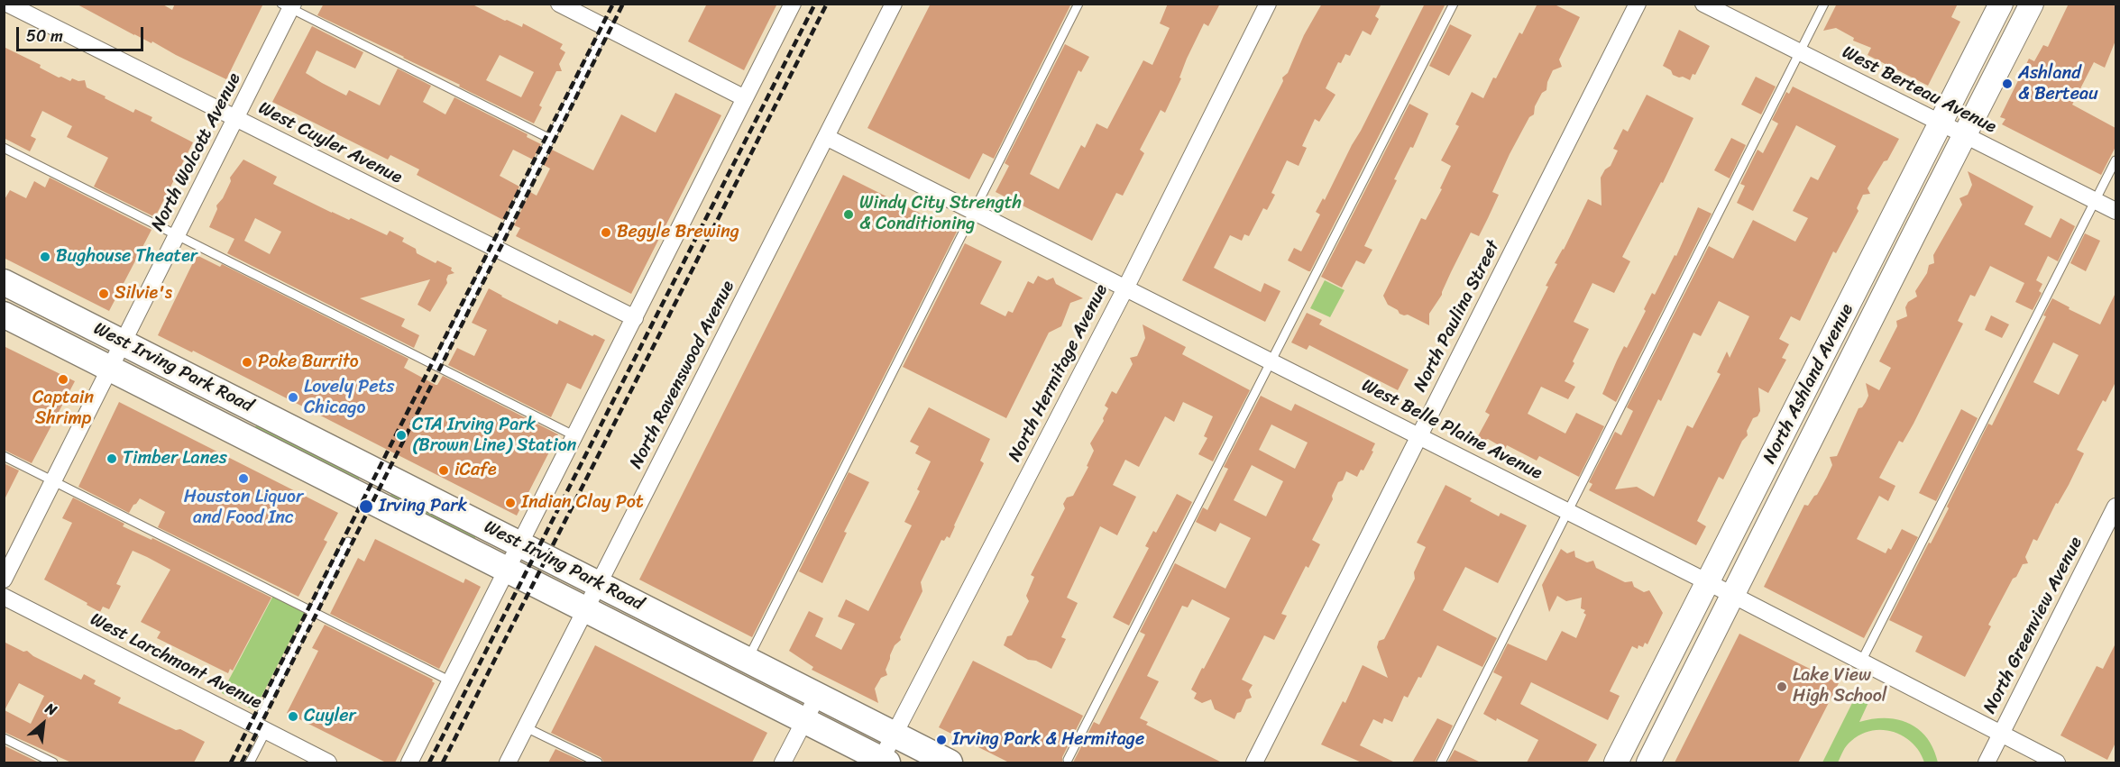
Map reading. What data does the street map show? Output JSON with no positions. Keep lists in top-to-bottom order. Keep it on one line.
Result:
{"streets":{"main road":["West Irving Park Road","North Ashland Avenue"],"street":["West Berteau Avenue","West Cuyler Avenue","North Wolcott Avenue","North Paulina Street","North Hermitage Avenue","North Ravenswood Avenue","West Belle Plaine Avenue","North Greenview Avenue","West Larchmont Avenue"]},"crossings":[["West Berteau Avenue","North Ashland Avenue"],["West Cuyler Avenue","North Wolcott Avenue"],["North Wolcott Avenue","West Irving Park Road"],["North Paulina Street","West Belle Plaine Avenue"],["West Irving Park Road","North Hermitage Avenue"],["West Irving Park Road","North Ravenswood Avenue"],["North Hermitage Avenue","West Belle Plaine Avenue"],["North Ravenswood Avenue","West Belle Plaine Avenue"],["North Ashland Avenue","West Belle Plaine Avenue"],["West Belle Plaine Avenue","North Greenview Avenue"]],"places":["Ashland & Berteau","Windy City Strength & Conditioning","Begyle Brewing","Bughouse Theater","Silvie's","Poke Burrito","Captain Shrimp","Lovely Pets Chicago","CTA Irving Park (Brown Line) Station","Timber Lanes","iCafe","Houston Liquor and Food Inc","Indian Clay Pot","Irving Park","Lake View High School","Cuyler","Irving Park & Hermitage"],"scale_bar":"50 m","north":"top right"}
